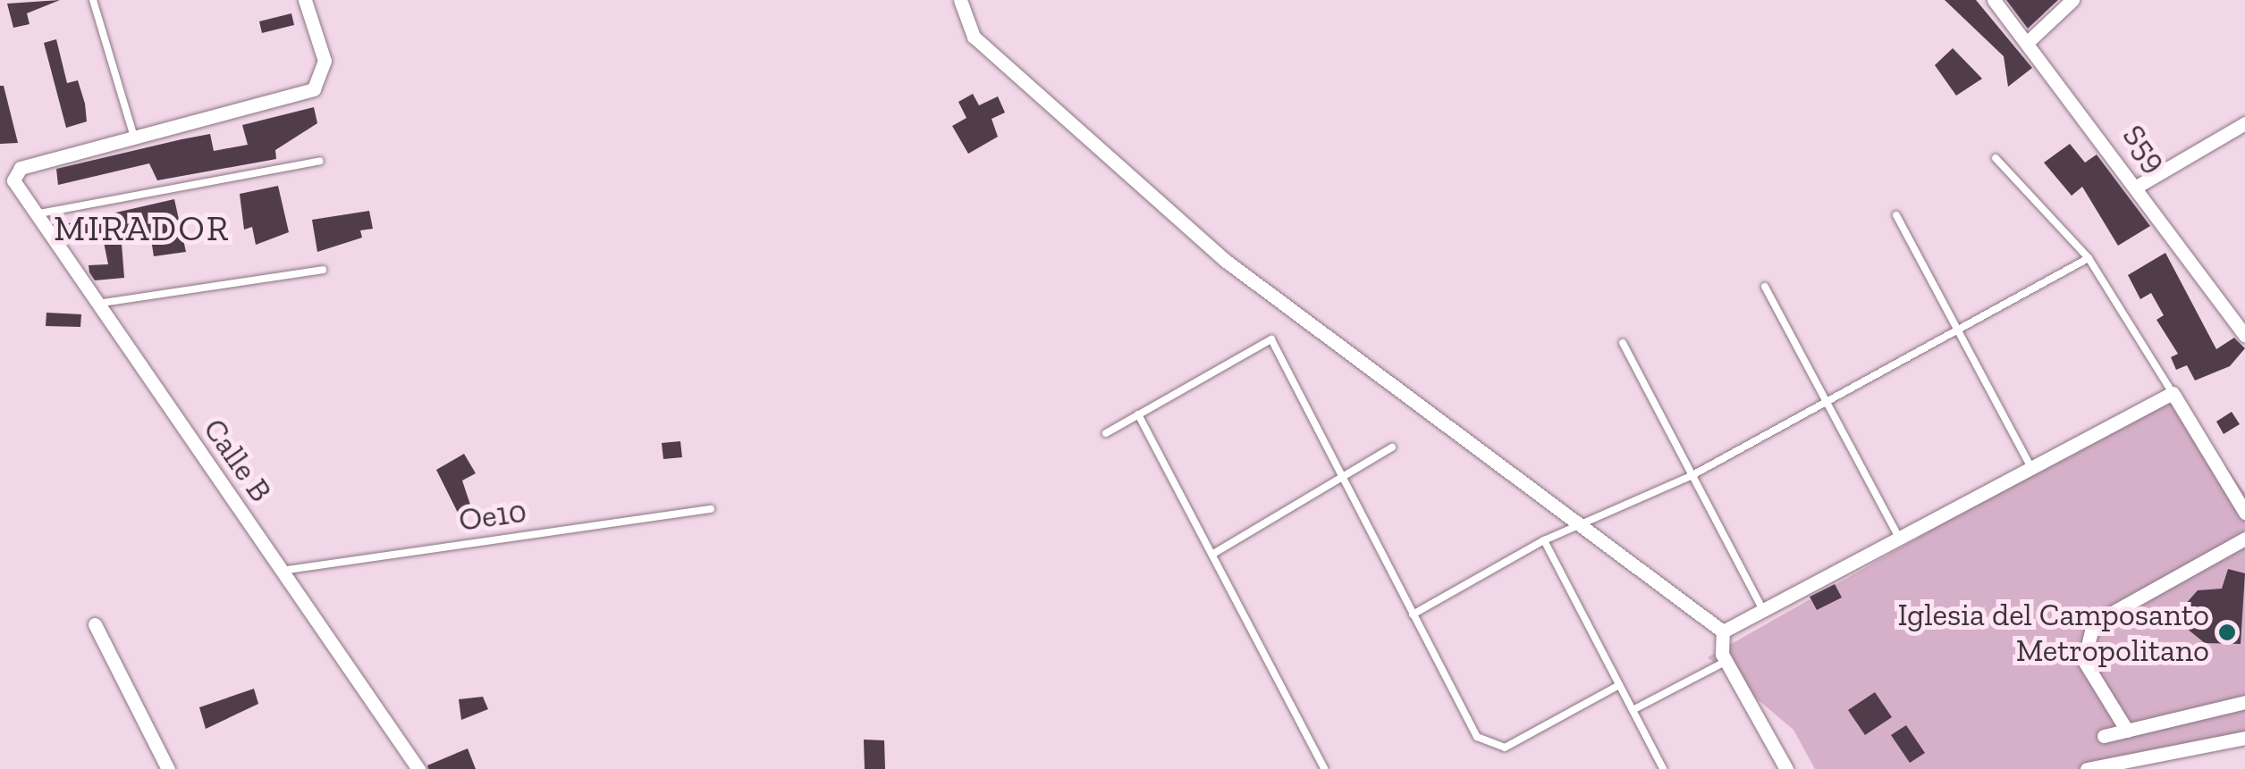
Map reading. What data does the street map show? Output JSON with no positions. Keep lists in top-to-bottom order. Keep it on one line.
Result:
{"streets":{"street":["S59","Calle B"],"lane":["Oe10"]},"crossings":[["Calle B","Oe10"]],"districts":["MIRADOR"],"places":["Iglesia del Camposanto Metropolitano"]}
